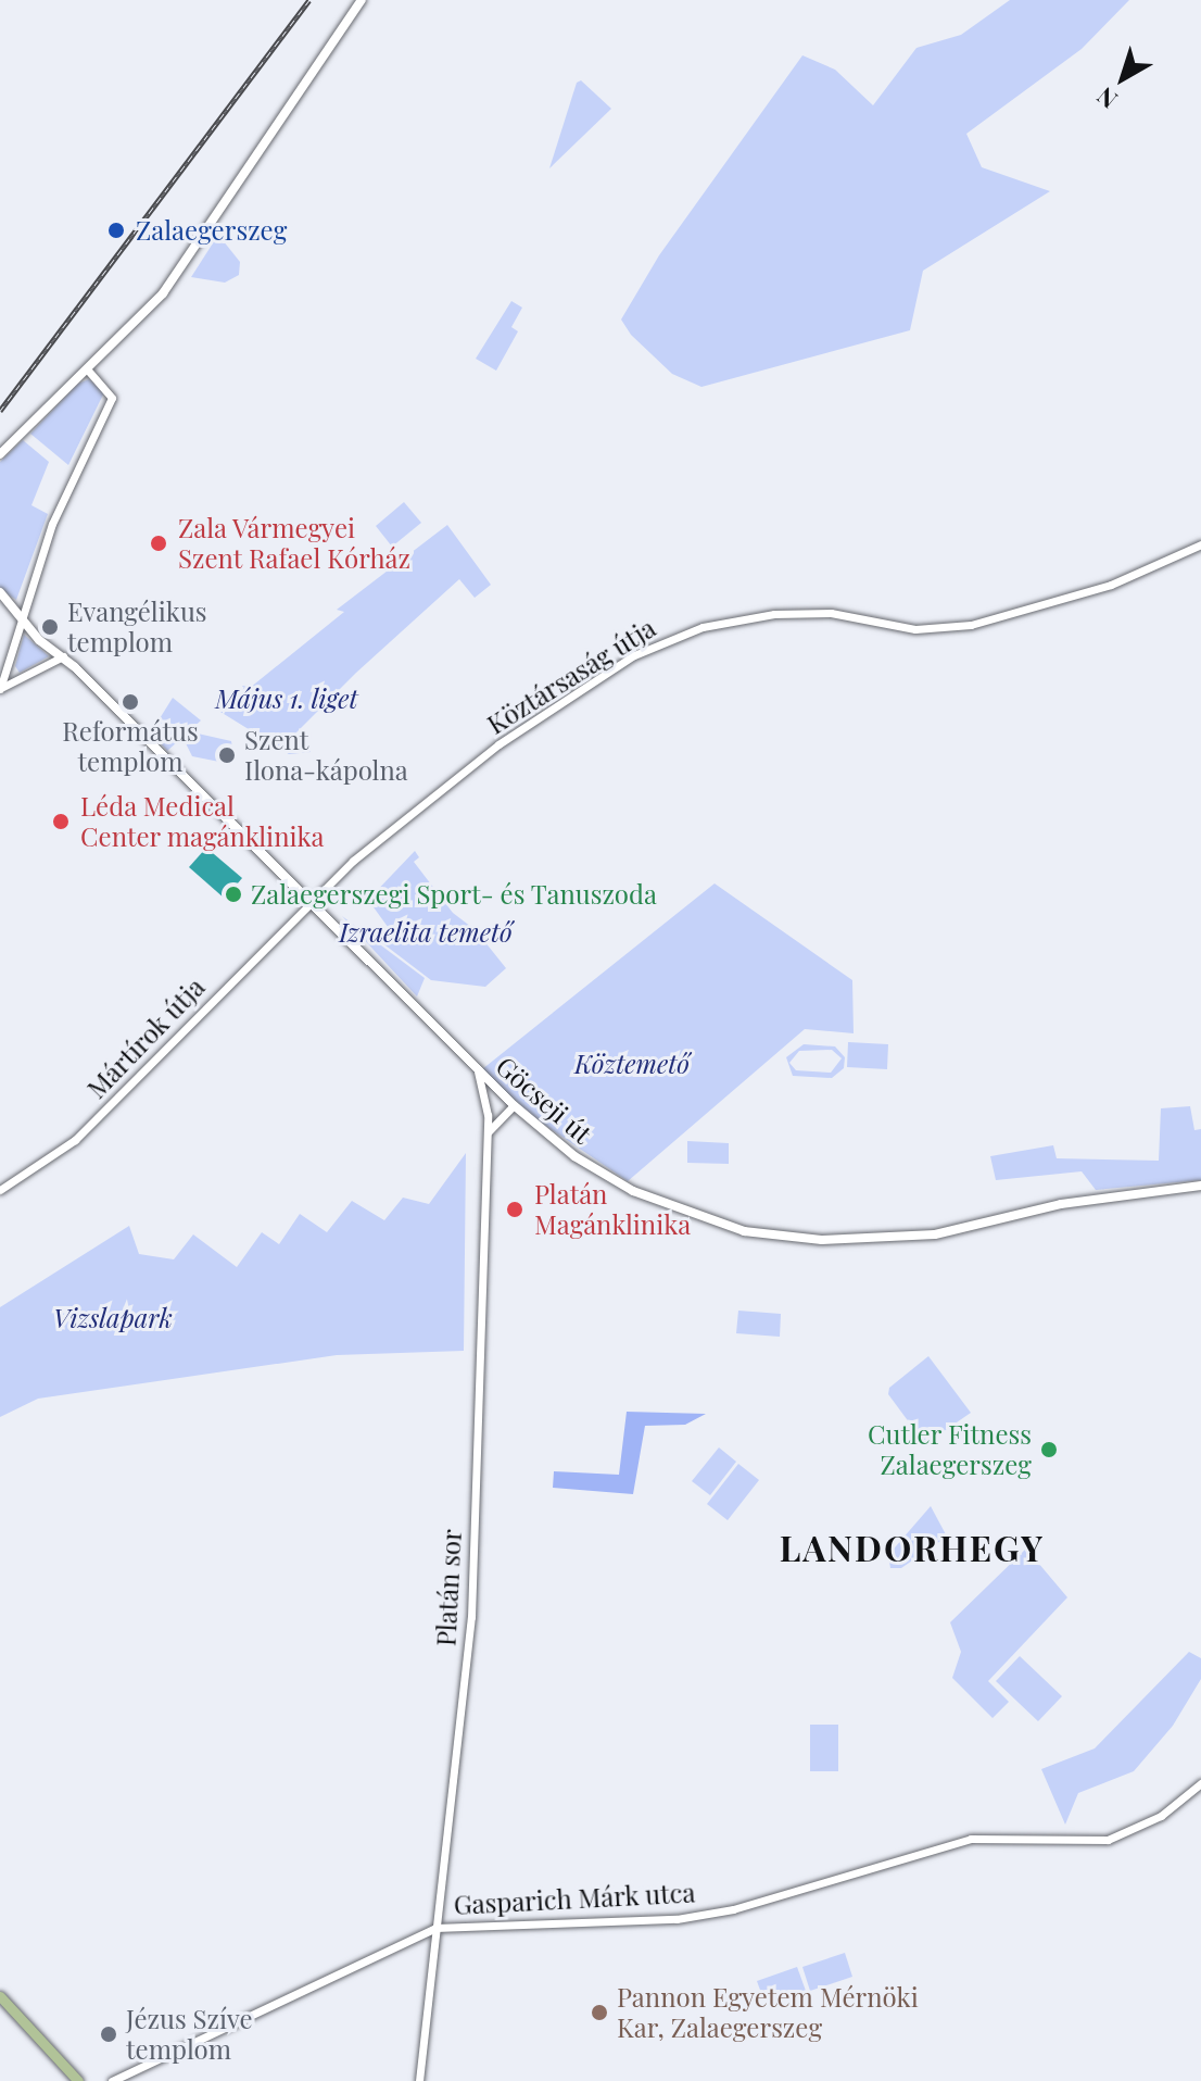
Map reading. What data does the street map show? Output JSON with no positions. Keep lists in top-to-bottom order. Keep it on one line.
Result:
{"streets":{"main road":["Göcseji út"],"street":["Köztársaság útja","Mártírok útja","Platán sor","Gasparich Márk utca"]},"crossings":[["Köztársaság útja","Mártírok útja"],["Köztársaság útja","Göcseji út"],["Mártírok útja","Göcseji út"],["Göcseji út","Platán sor"],["Platán sor","Gasparich Márk utca"]],"districts":["LANDORHEGY"],"parks":["Május 1. liget","Izraelita temető","Köztemető","Vizslapark"],"places":["Zalaegerszeg","Zala Vármegyei Szent Rafael Kórház","Evangélikus templom","Református templom","Szent Ilona-kápolna","Léda Medical Center magánklinika","Zalaegerszegi Sport- és Tanuszoda","Platán Magánklinika","Cutler Fitness Zalaegerszeg","Pannon Egyetem Mérnöki Kar, Zalaegerszeg","Jézus Szíve templom"],"north":"bottom left"}
